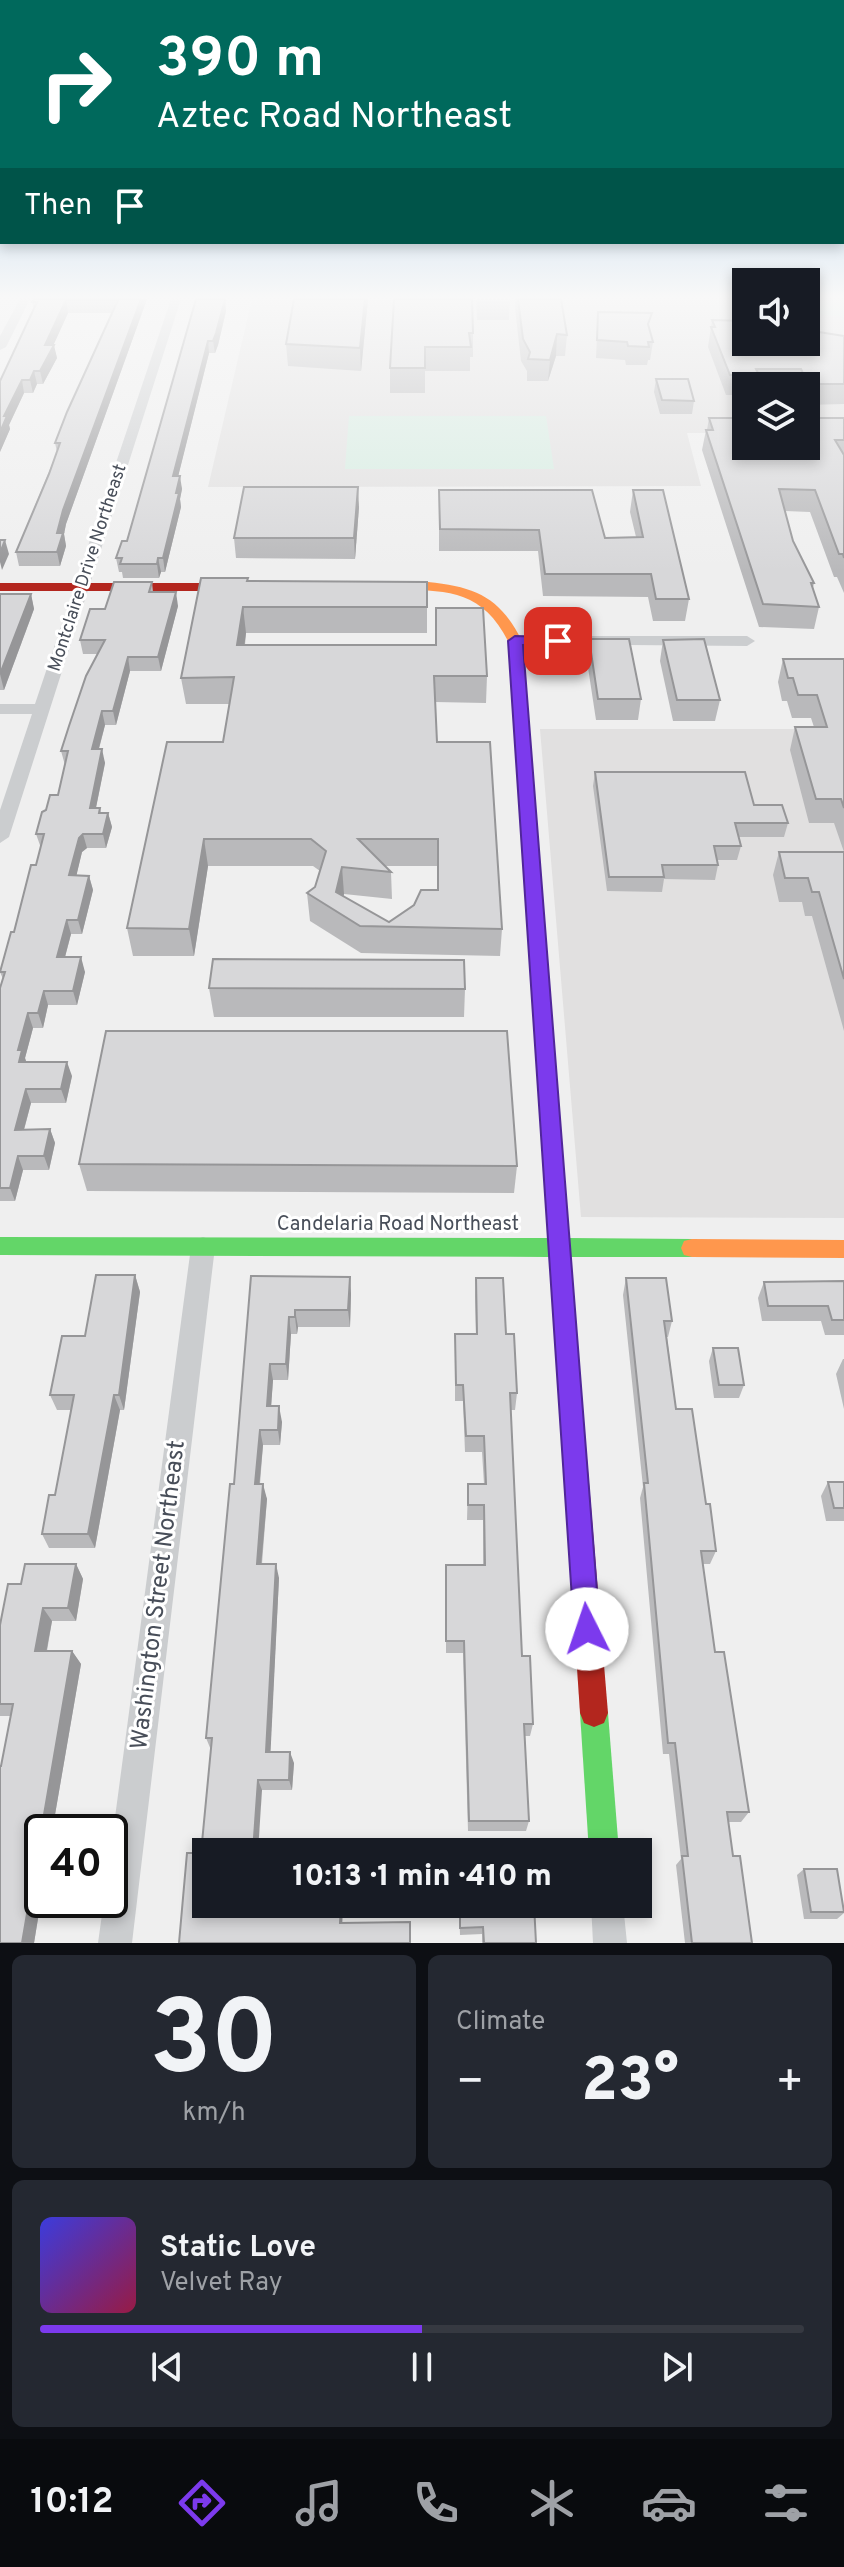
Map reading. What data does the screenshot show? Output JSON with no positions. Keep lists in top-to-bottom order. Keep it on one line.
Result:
{"streets":{"street":["Montclaire Drive Northeast","Candelaria Road Northeast","Washington Street Northeast"]},"crossings":[["Candelaria Road Northeast","Washington Street Northeast"]],"page":{"turn":["390 m","Aztec Road Northeast"],"then":"Then","limit":"40","trip":"10:13 · 1 min · 410 m","tile":[["30","km/h"],"Climate"],"heat":["−","23°","+"],"song":["Static Love","Velvet Ray"],"tabs":"10:12"}}
